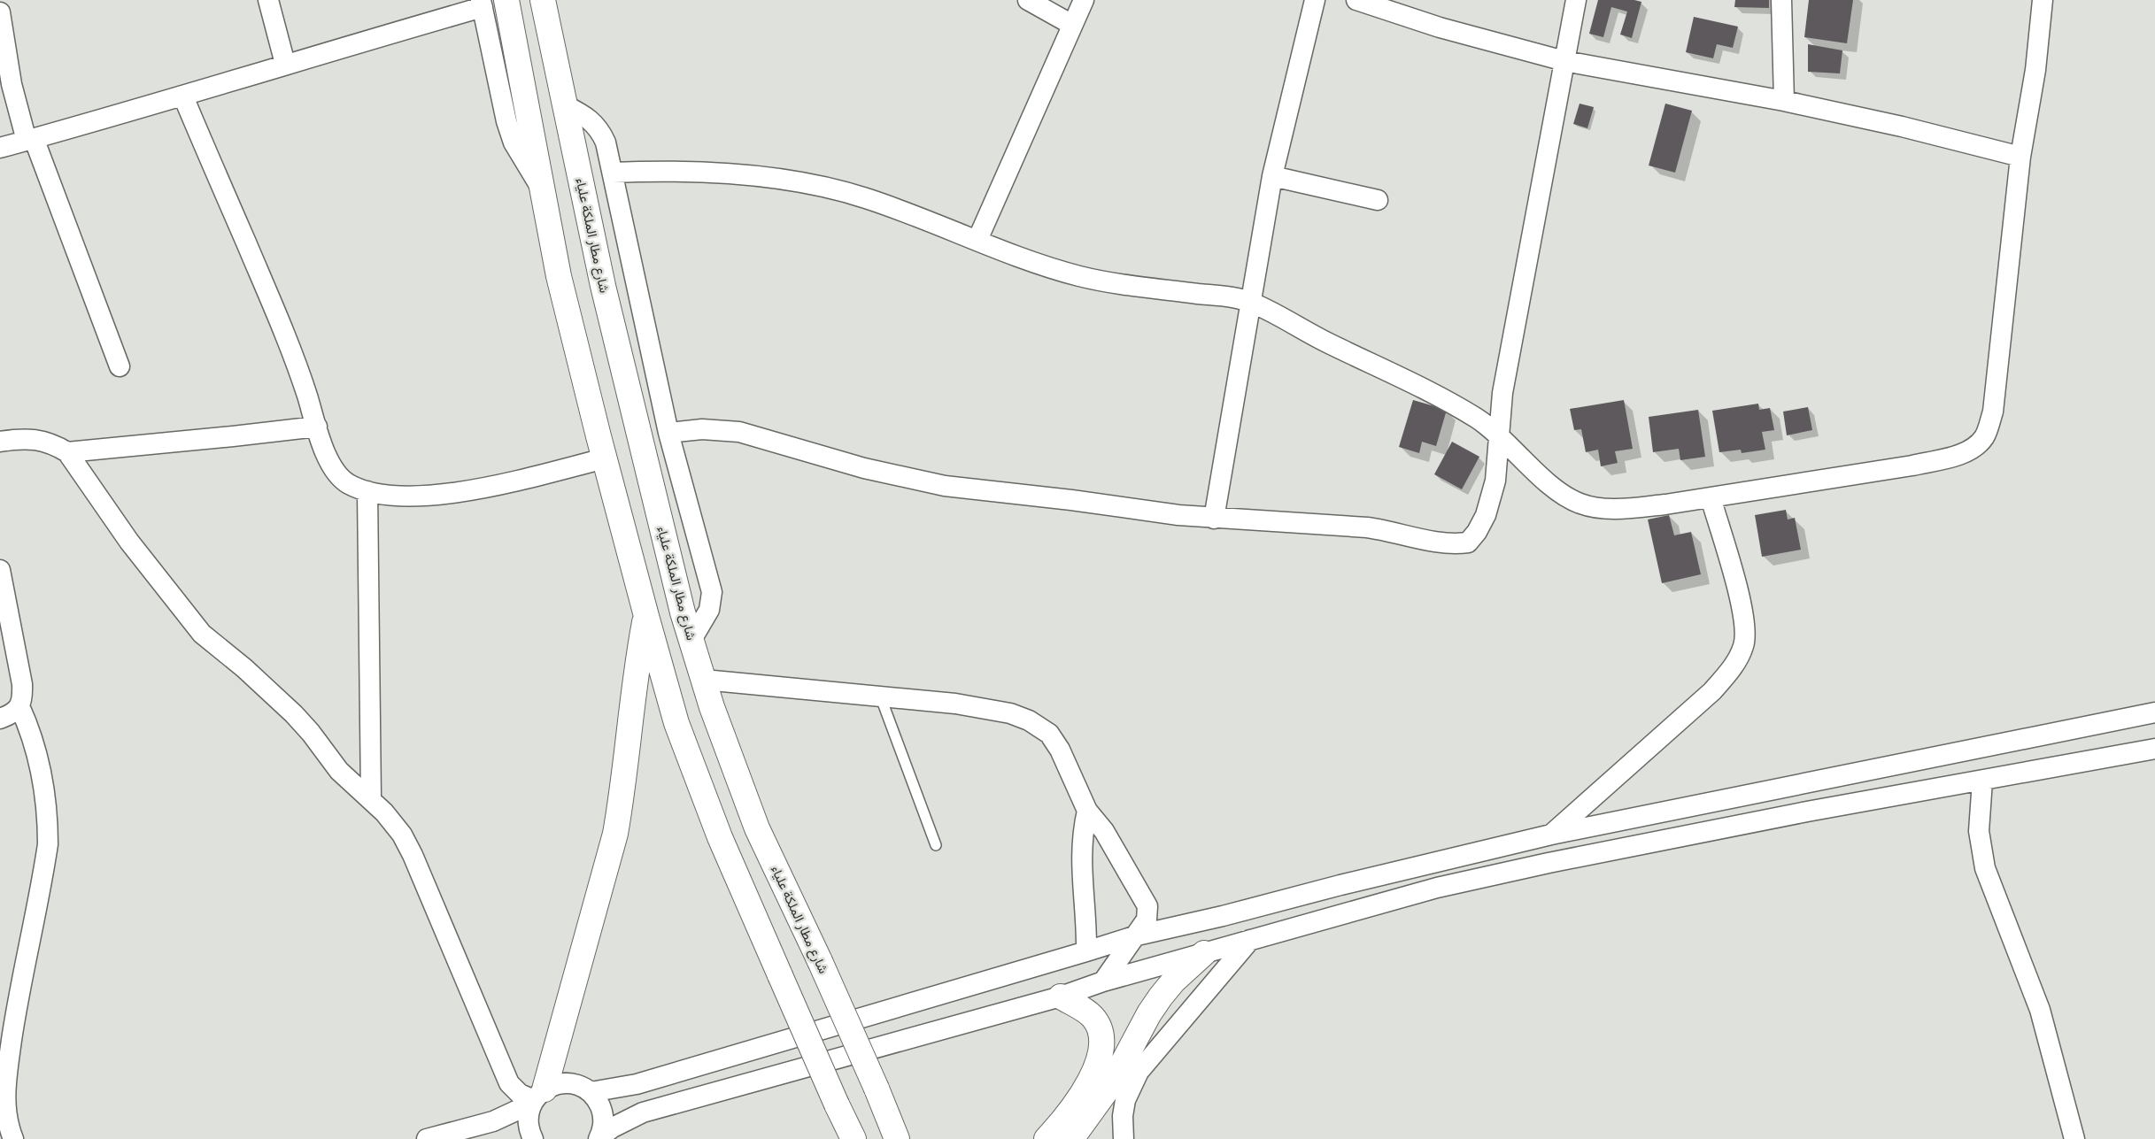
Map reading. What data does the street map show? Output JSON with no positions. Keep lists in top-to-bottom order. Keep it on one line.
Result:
{"streets":{"highway":["شارع مطار الملكة علياء"]}}
